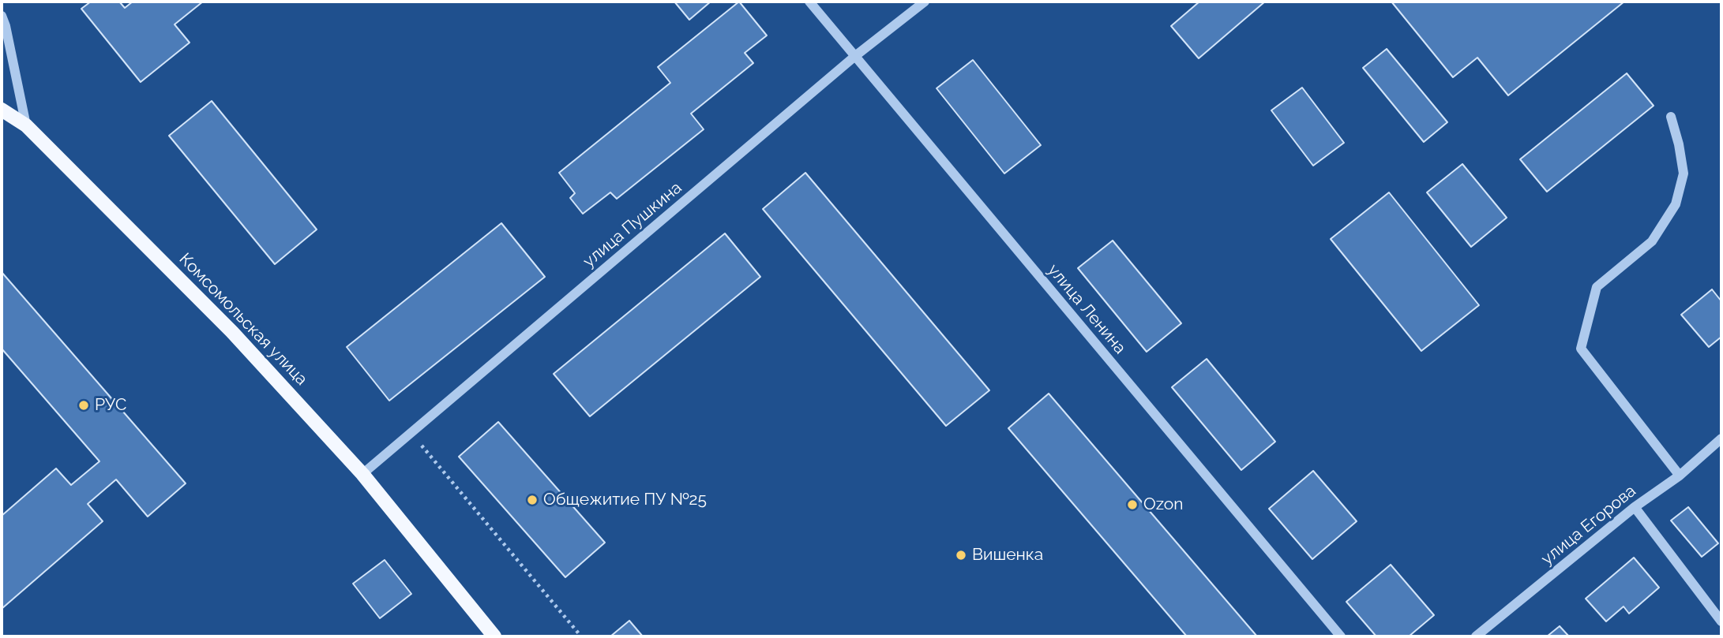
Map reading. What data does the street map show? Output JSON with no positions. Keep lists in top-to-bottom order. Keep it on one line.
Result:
{"streets":{"main road":["Комсомольская улица"],"street":["улица Пушкина","улица Ленина","улица Егорова"]},"crossings":[["улица Пушкина","улица Ленина"],["улица Пушкина","Комсомольская улица"]],"places":["РУС","Общежитие ПУ №25","Ozon","Вишенка"]}
